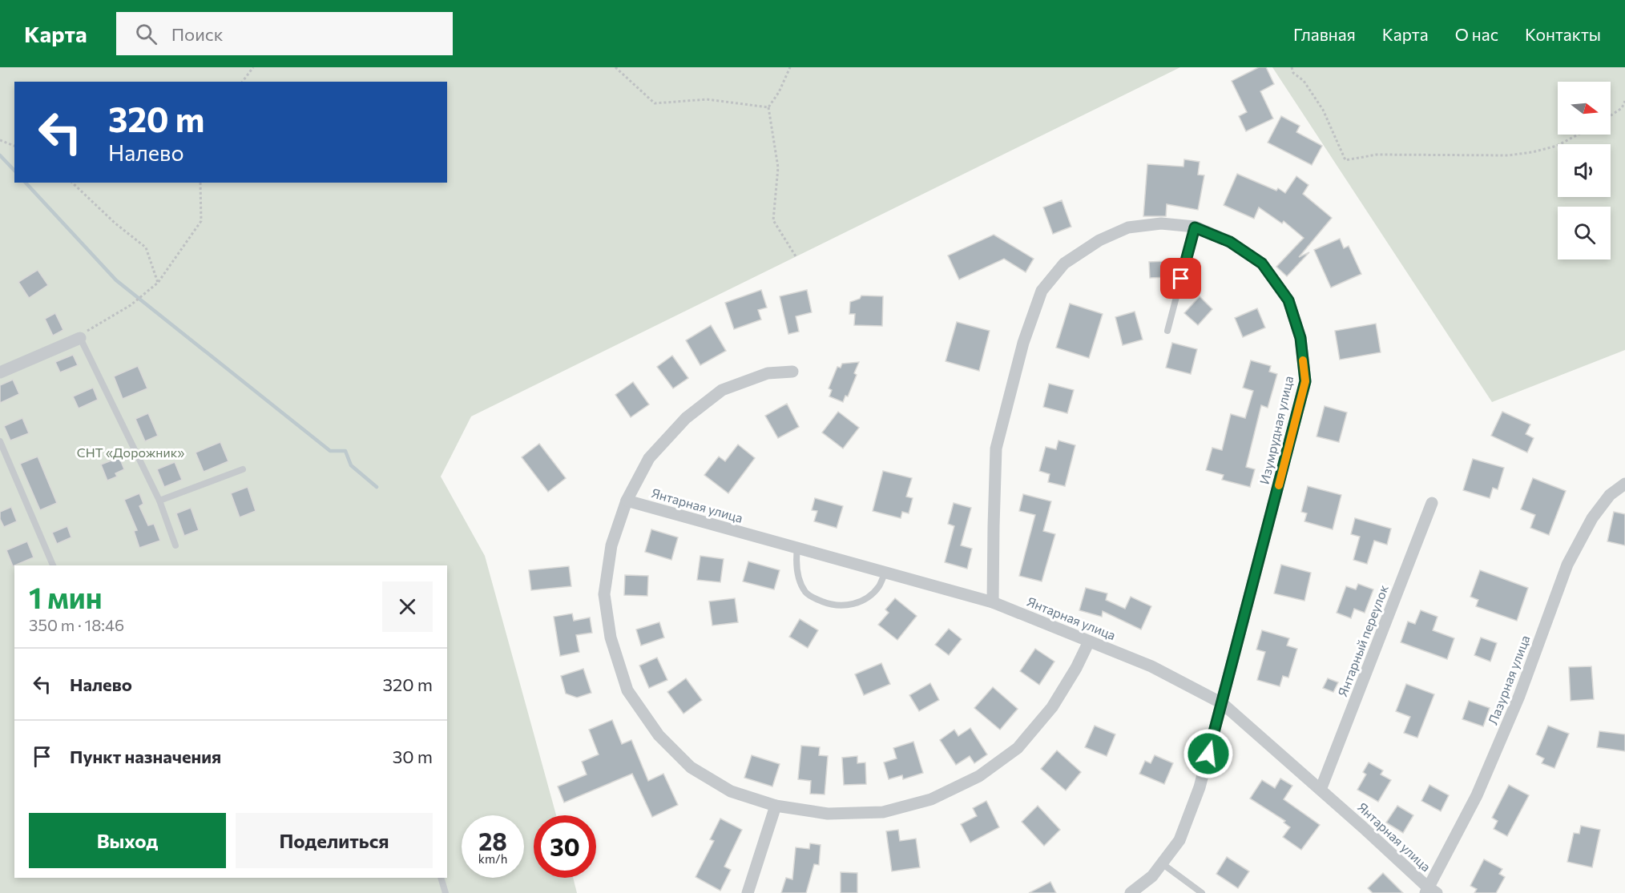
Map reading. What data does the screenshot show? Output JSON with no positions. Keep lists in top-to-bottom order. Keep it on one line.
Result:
{"streets":{"street":["Изумрудная улица","Янтарная улица","Янтарный переулок","Лазурная улица"]},"crossings":[["Изумрудная улица","Янтарная улица"],["Янтарная улица","Янтарный переулок"],["Янтарная улица","Лазурная улица"]],"parks":["СНТ «Дорожник»"],"north":"right","page":{"header":"Карта","search":"Поиск","nav":["Главная","Карта","О нас","Контакты"],"turn":["320 m","Налево"],"heading":["1 мин","350 m · 18:46"],"list":[{"name":"Налево","value":"320 m"},{"name":"Пункт назначения","value":"30 m"}],"buttons":["Выход","Поделиться"],"speed":"28 km/h","limit":"30"}}
